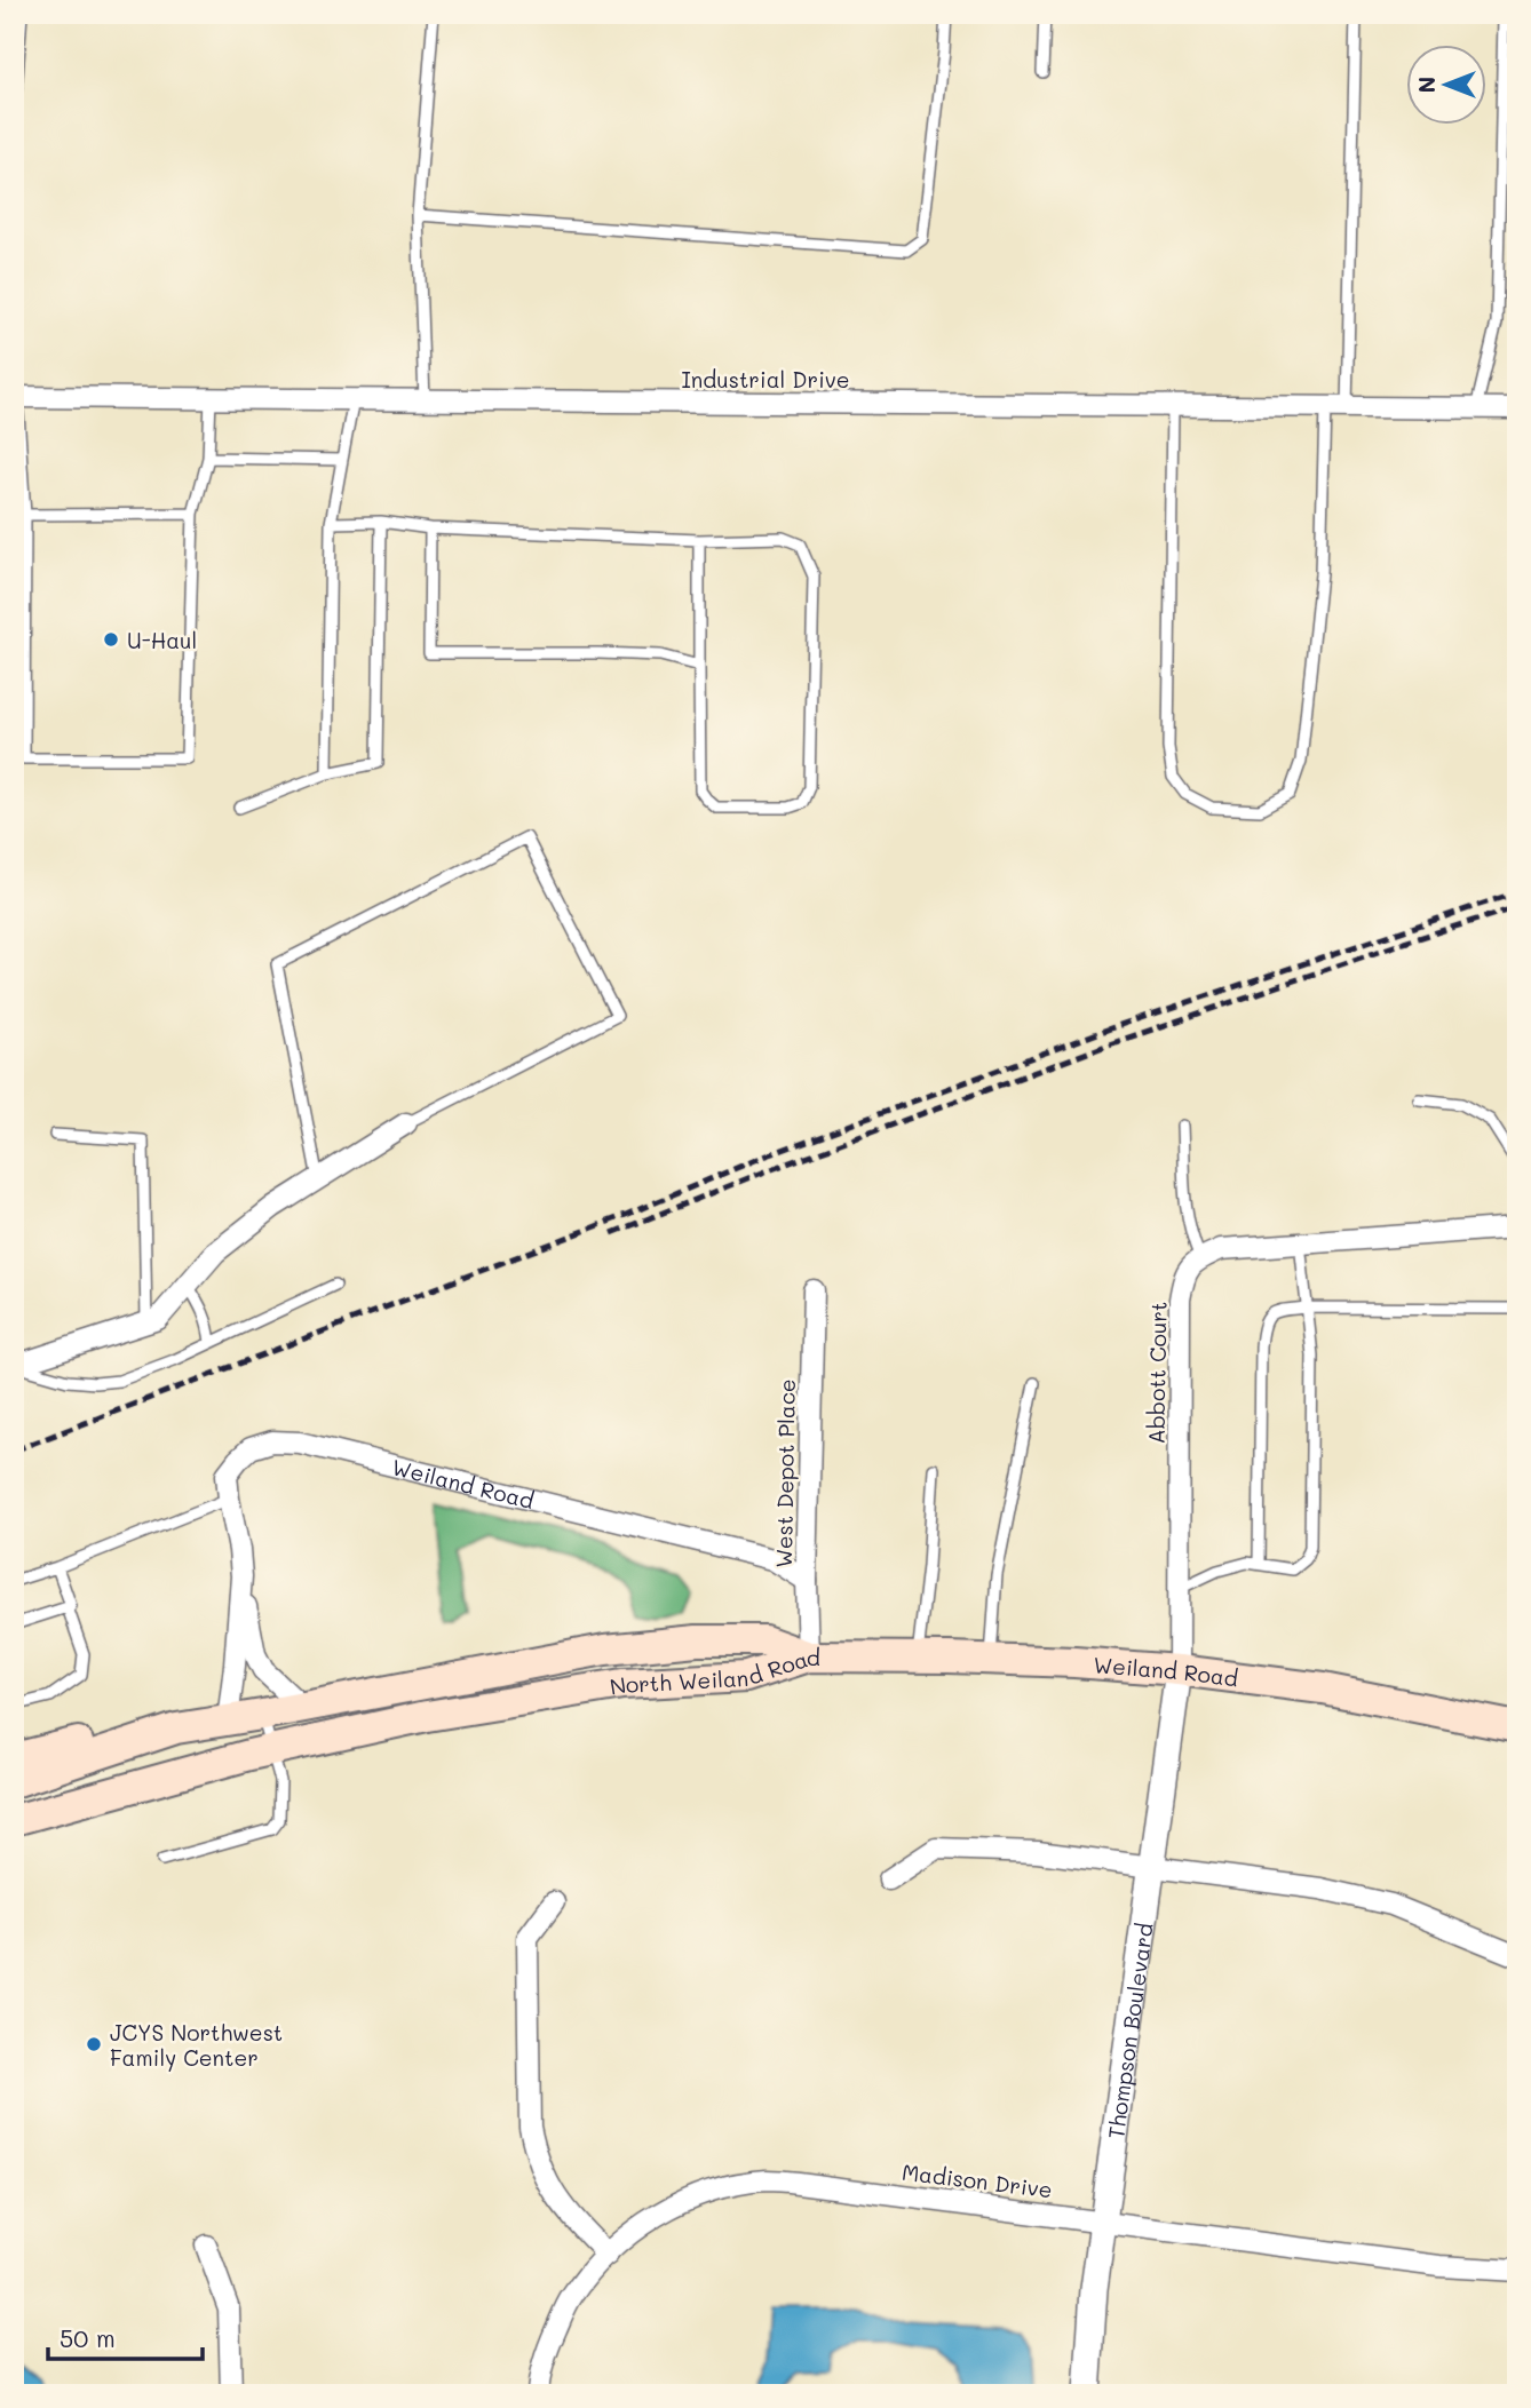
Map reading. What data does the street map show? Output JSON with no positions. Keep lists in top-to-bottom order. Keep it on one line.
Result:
{"streets":{"main road":["Weiland Road","North Weiland Road"],"street":["Industrial Drive","Abbott Court","West Depot Place","Thompson Boulevard","Madison Drive"]},"crossings":[["Abbott Court","Weiland Road"],["Abbott Court","Thompson Boulevard"],["West Depot Place","Weiland Road"],["West Depot Place","North Weiland Road"],["Weiland Road","North Weiland Road"],["Weiland Road","Thompson Boulevard"],["Thompson Boulevard","Madison Drive"]],"places":["U-Haul","JCYS Northwest Family Center"],"scale_bar":"50 m","north":"left"}
